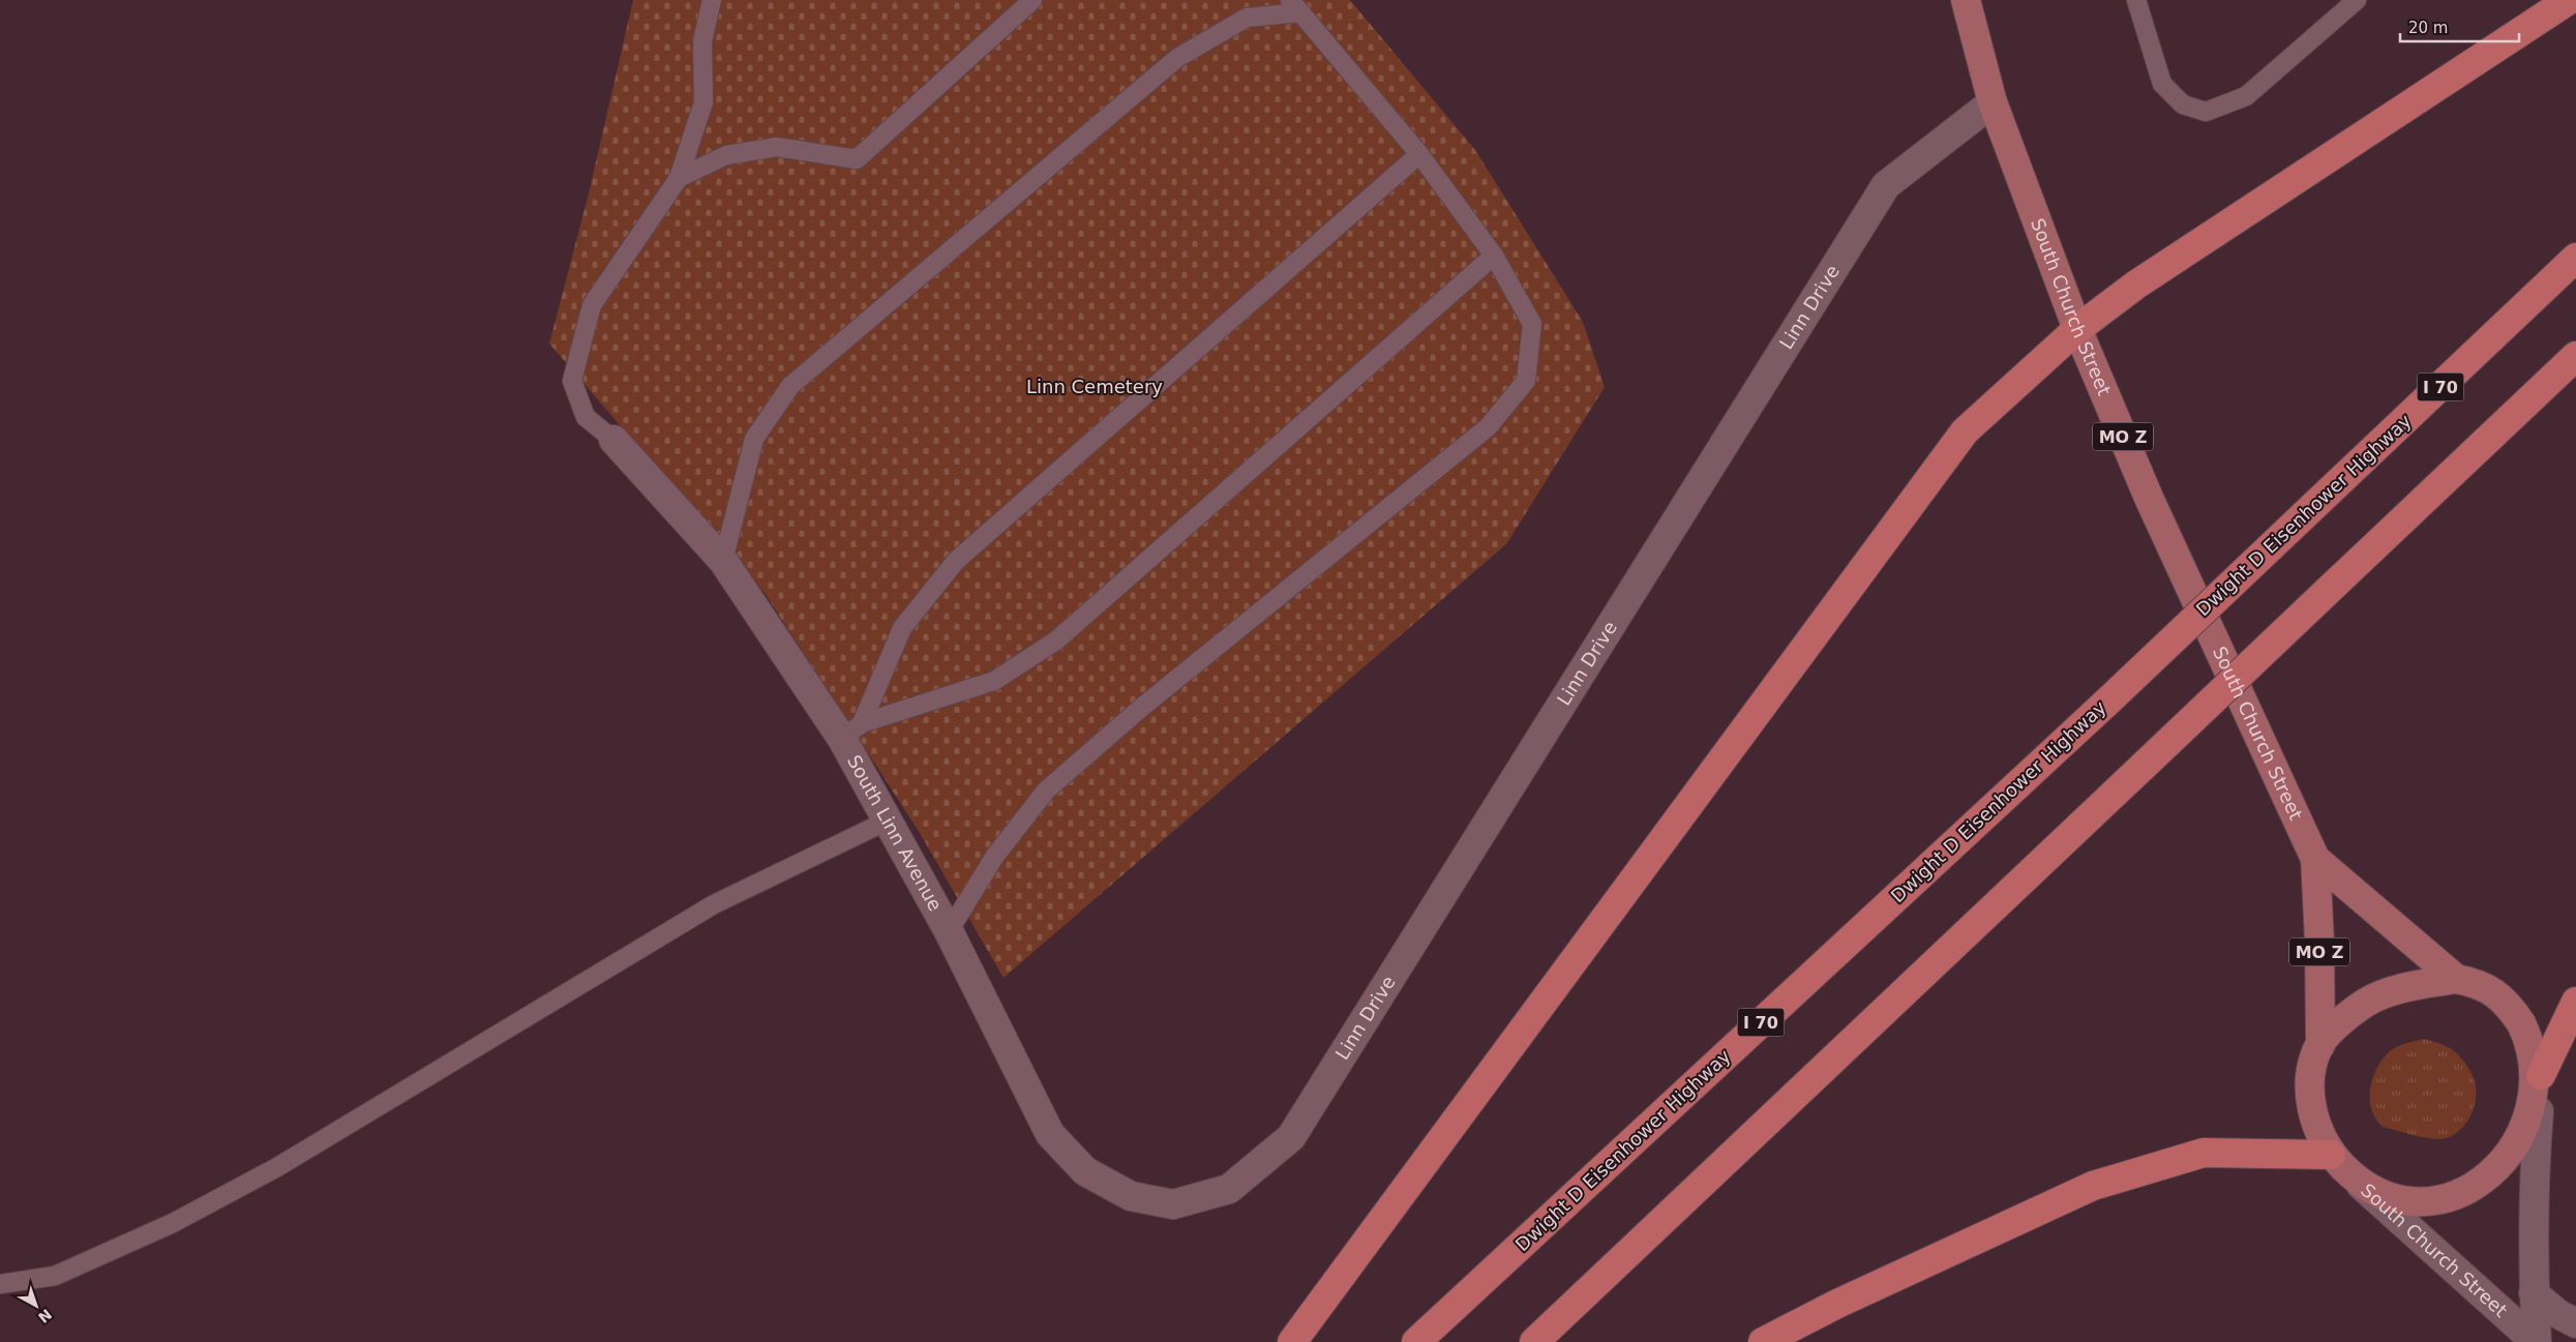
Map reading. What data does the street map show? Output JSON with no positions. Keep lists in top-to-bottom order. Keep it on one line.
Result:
{"streets":{"highway":["I 70","Dwight D Eisenhower Highway"],"main road":["South Church Street","MO Z"],"street":["Linn Drive","South Linn Avenue"]},"crossings":[["South Church Street","Linn Drive"],["Linn Drive","South Linn Avenue"]],"parks":["Linn Cemetery"],"scale_bar":"20 m","north":"bottom right"}
